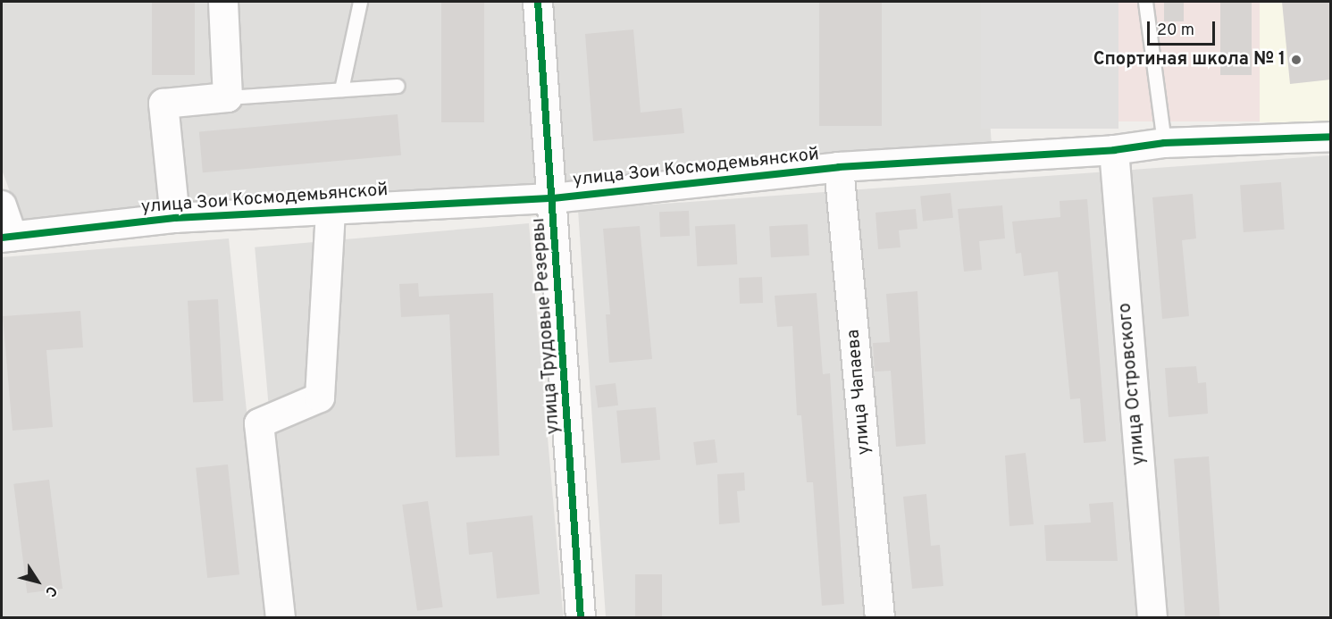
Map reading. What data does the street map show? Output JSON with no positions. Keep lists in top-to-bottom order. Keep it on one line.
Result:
{"streets":{"street":["улица Зои Космодемьянской","улица Трудовые Резервы","улица Островского","улица Чапаева"]},"crossings":[["улица Зои Космодемьянской","улица Трудовые Резервы"],["улица Зои Космодемьянской","улица Островского"],["улица Зои Космодемьянской","улица Чапаева"]],"places":["Спортиная школа № 1"],"scale_bar":"20 m","north":"bottom right"}
